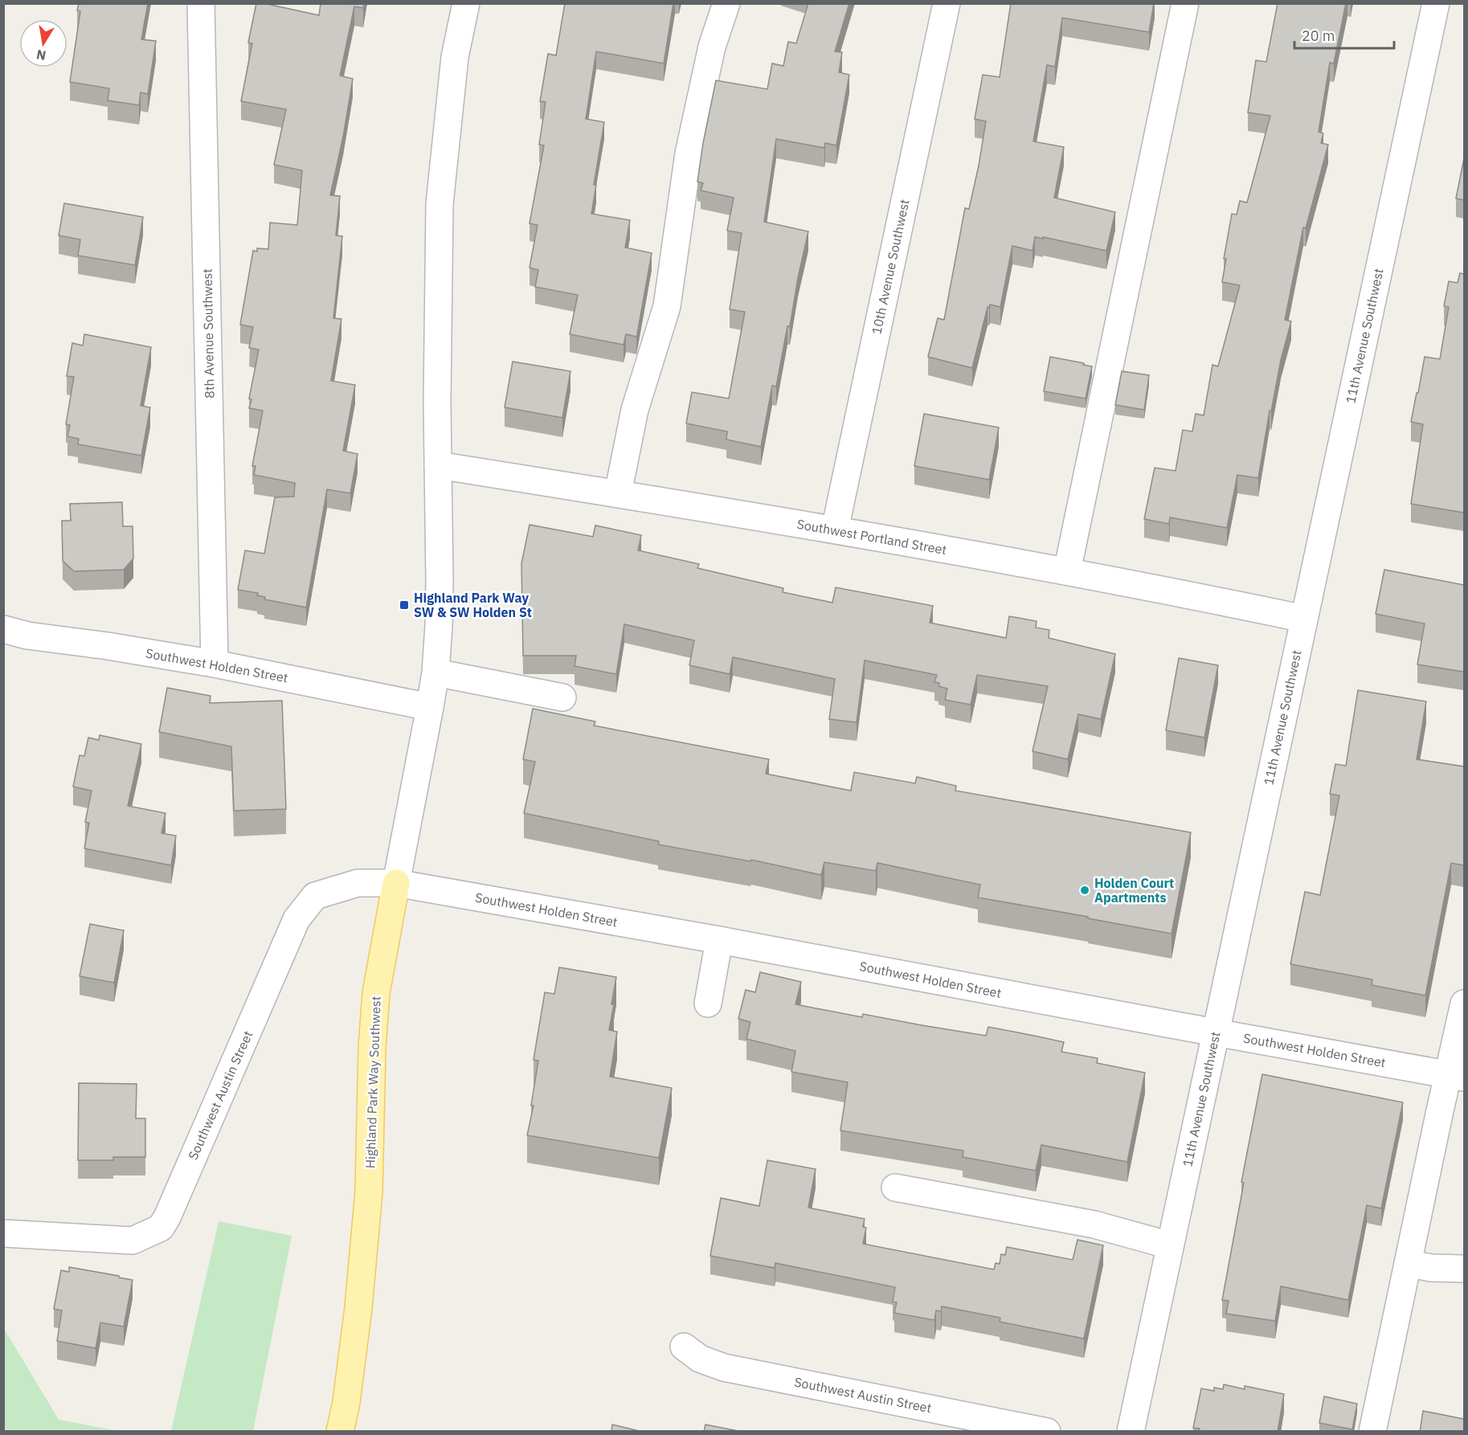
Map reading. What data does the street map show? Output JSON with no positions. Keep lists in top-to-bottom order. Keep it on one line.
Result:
{"streets":{"main road":["Highland Park Way Southwest"],"street":["10th Avenue Southwest","8th Avenue Southwest","11th Avenue Southwest","Southwest Portland Street","Southwest Holden Street","Southwest Austin Street"]},"crossings":[["10th Avenue Southwest","Southwest Portland Street"],["8th Avenue Southwest","Southwest Holden Street"],["11th Avenue Southwest","Southwest Portland Street"],["11th Avenue Southwest","Southwest Holden Street"],["Southwest Portland Street","Highland Park Way Southwest"],["Southwest Holden Street","Highland Park Way Southwest"],["Southwest Holden Street","Southwest Austin Street"],["Highland Park Way Southwest","Southwest Austin Street"]],"places":{"transit":["Highland Park Way SW & SW Holden St"],"other":["Holden Court Apartments"]},"scale_bar":"20 m","north":"bottom"}
